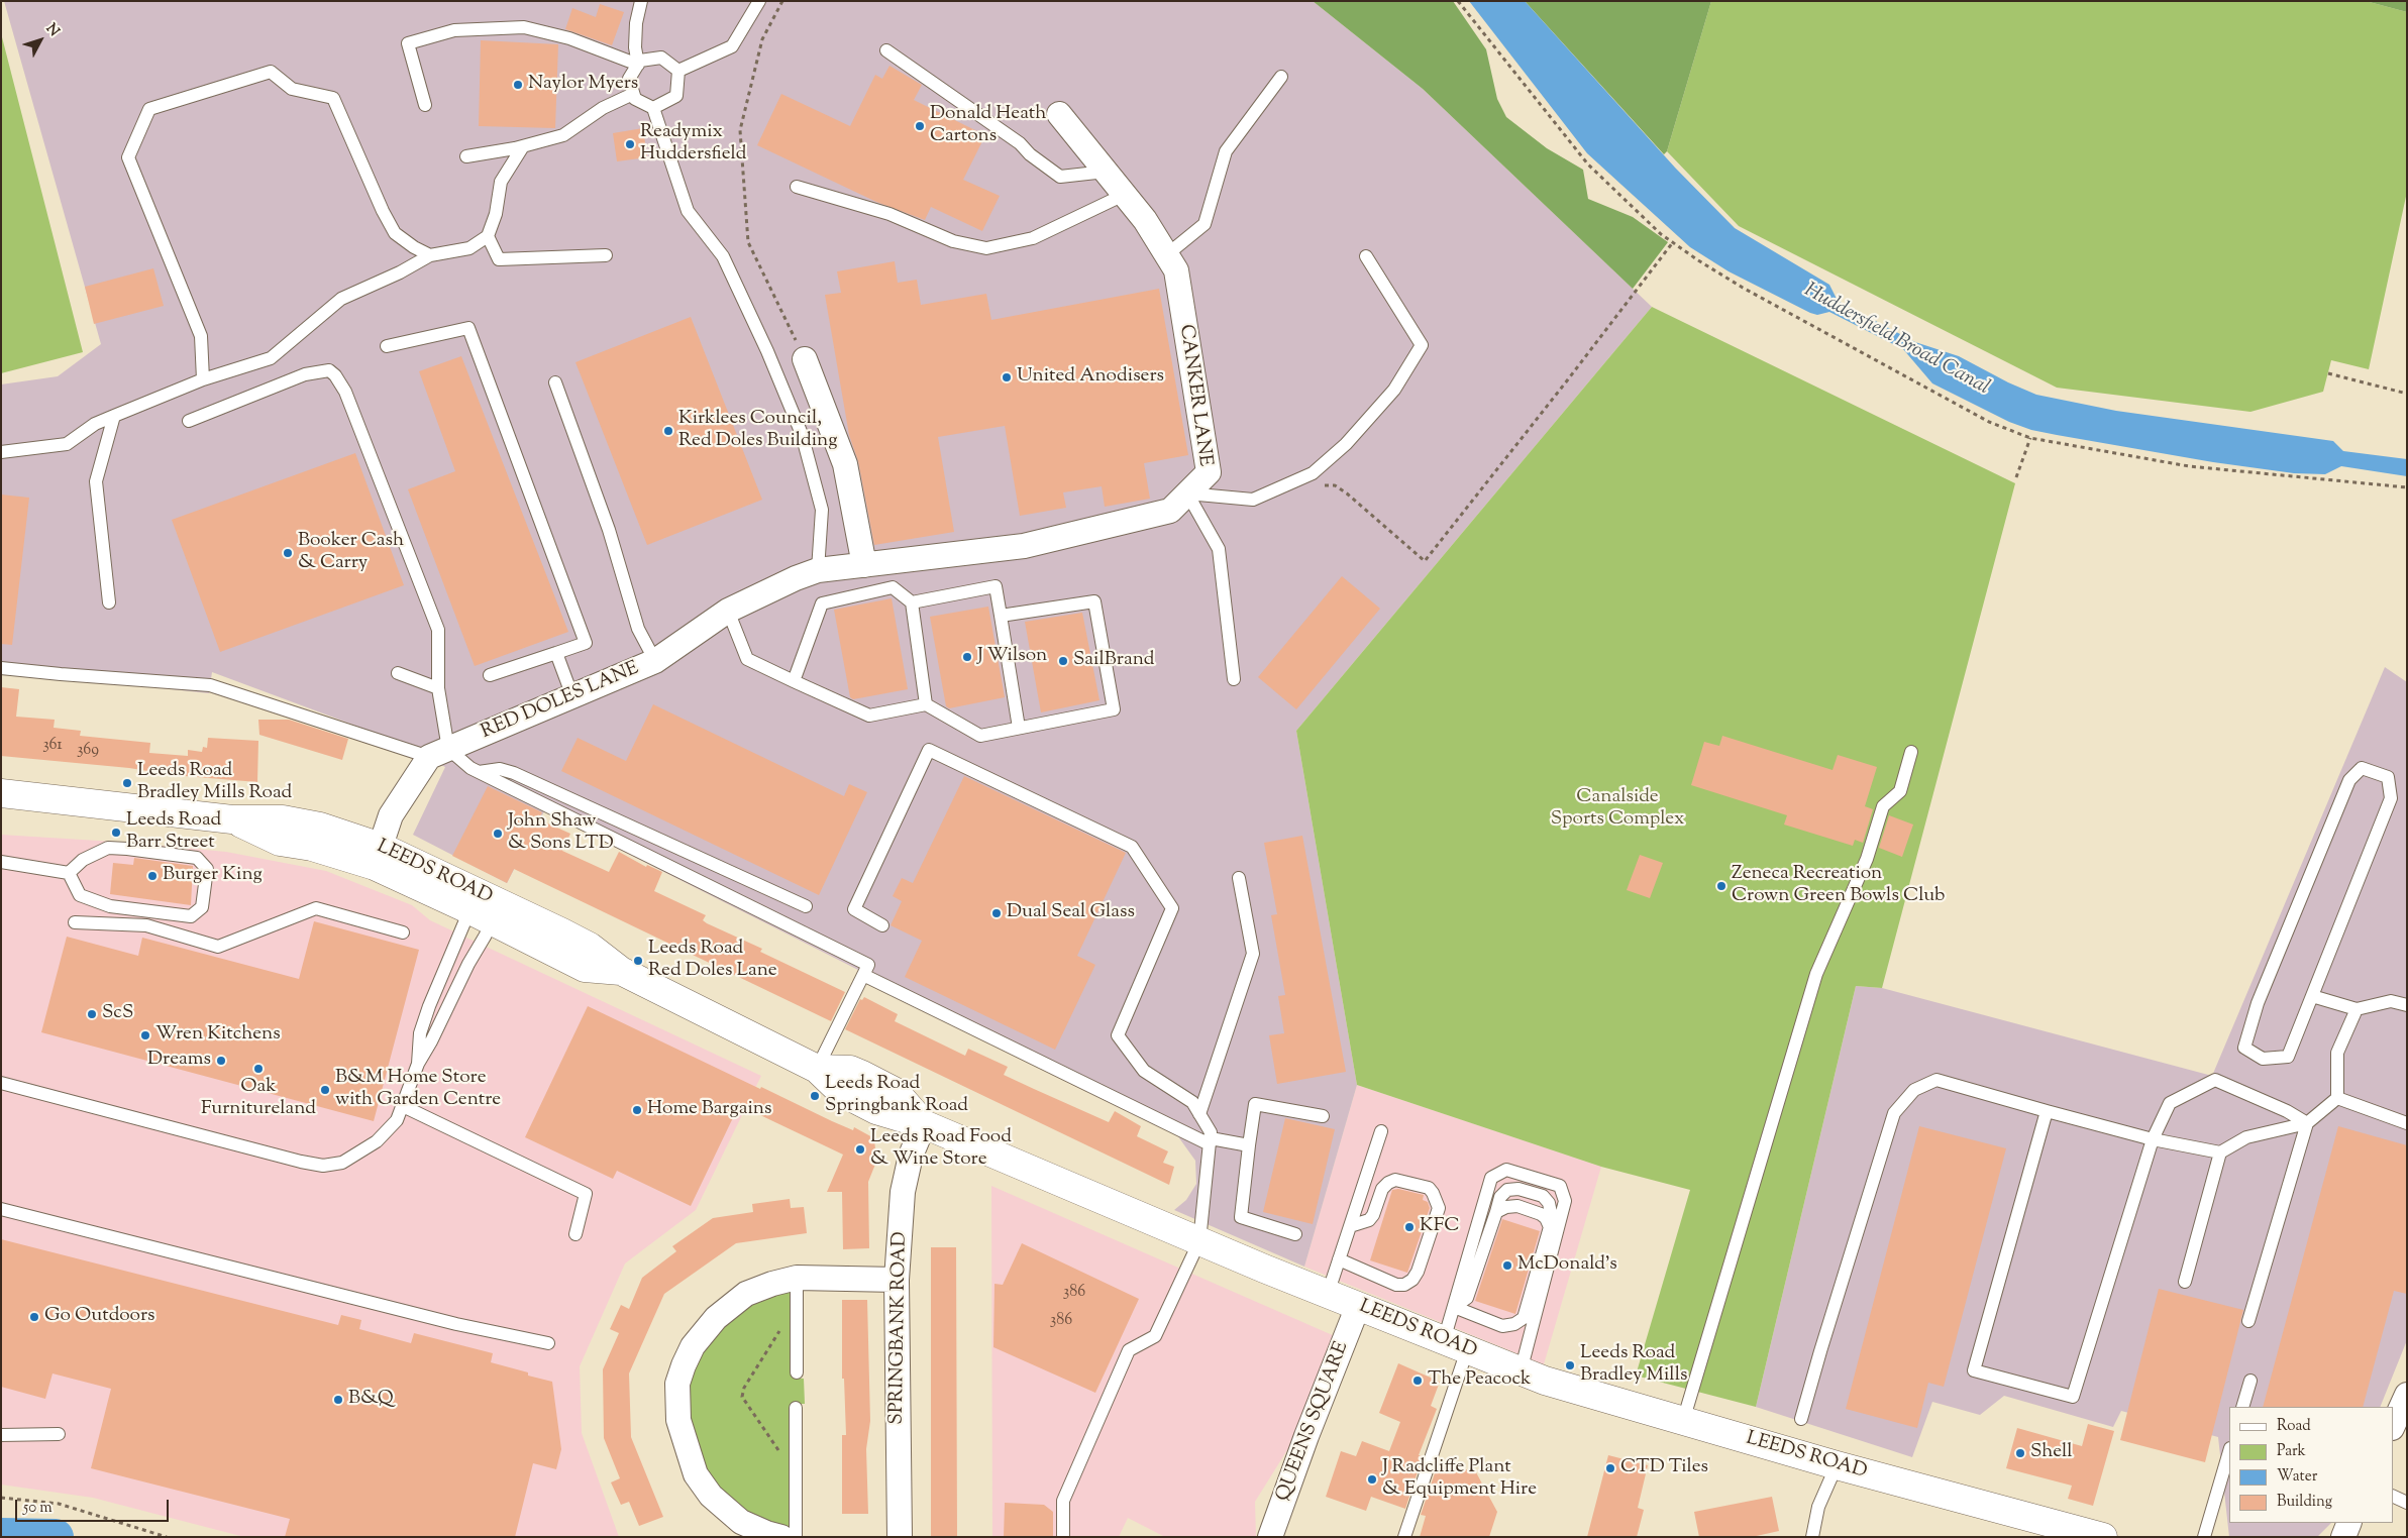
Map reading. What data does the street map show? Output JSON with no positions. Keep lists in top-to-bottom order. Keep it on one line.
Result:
{"streets":{"main road":["LEEDS ROAD"],"street":["CANKER LANE","RED DOLES LANE","SPRINGBANK ROAD","QUEENS SQUARE"]},"crossings":[["CANKER LANE","RED DOLES LANE"],["LEEDS ROAD","SPRINGBANK ROAD"],["LEEDS ROAD","QUEENS SQUARE"]],"water":["Huddersfield Broad Canal"],"parks":["Canalside Sports Complex"],"places":["Naylor Myers","Donald Heath Cartons","Readymix Huddersfield","United Anodisers","Kirklees Council, Red Doles Building","Booker Cash & Carry","J Wilson","SailBrand","Leeds Road Bradley Mills Road","Leeds Road Barr Street","John Shaw & Sons LTD","Burger King","Zeneca Recreation Crown Green Bowls Club","Dual Seal Glass","Leeds Road Red Doles Lane","ScS","Wren Kitchens","Dreams","Oak Furnitureland","B&M Home Store with Garden Centre","Leeds Road Springbank Road","Home Bargains","Leeds Road Food & Wine Store","KFC","McDonald's","Go Outdoors","Leeds Road Bradley Mills","The Peacock","B&Q","Shell","CTD Tiles","J Radcliffe Plant & Equipment Hire"],"house_numbers":["361","369","386","386"],"legend":["Road","Park","Water","Building"],"scale_bar":"50 m","north":"top right"}
